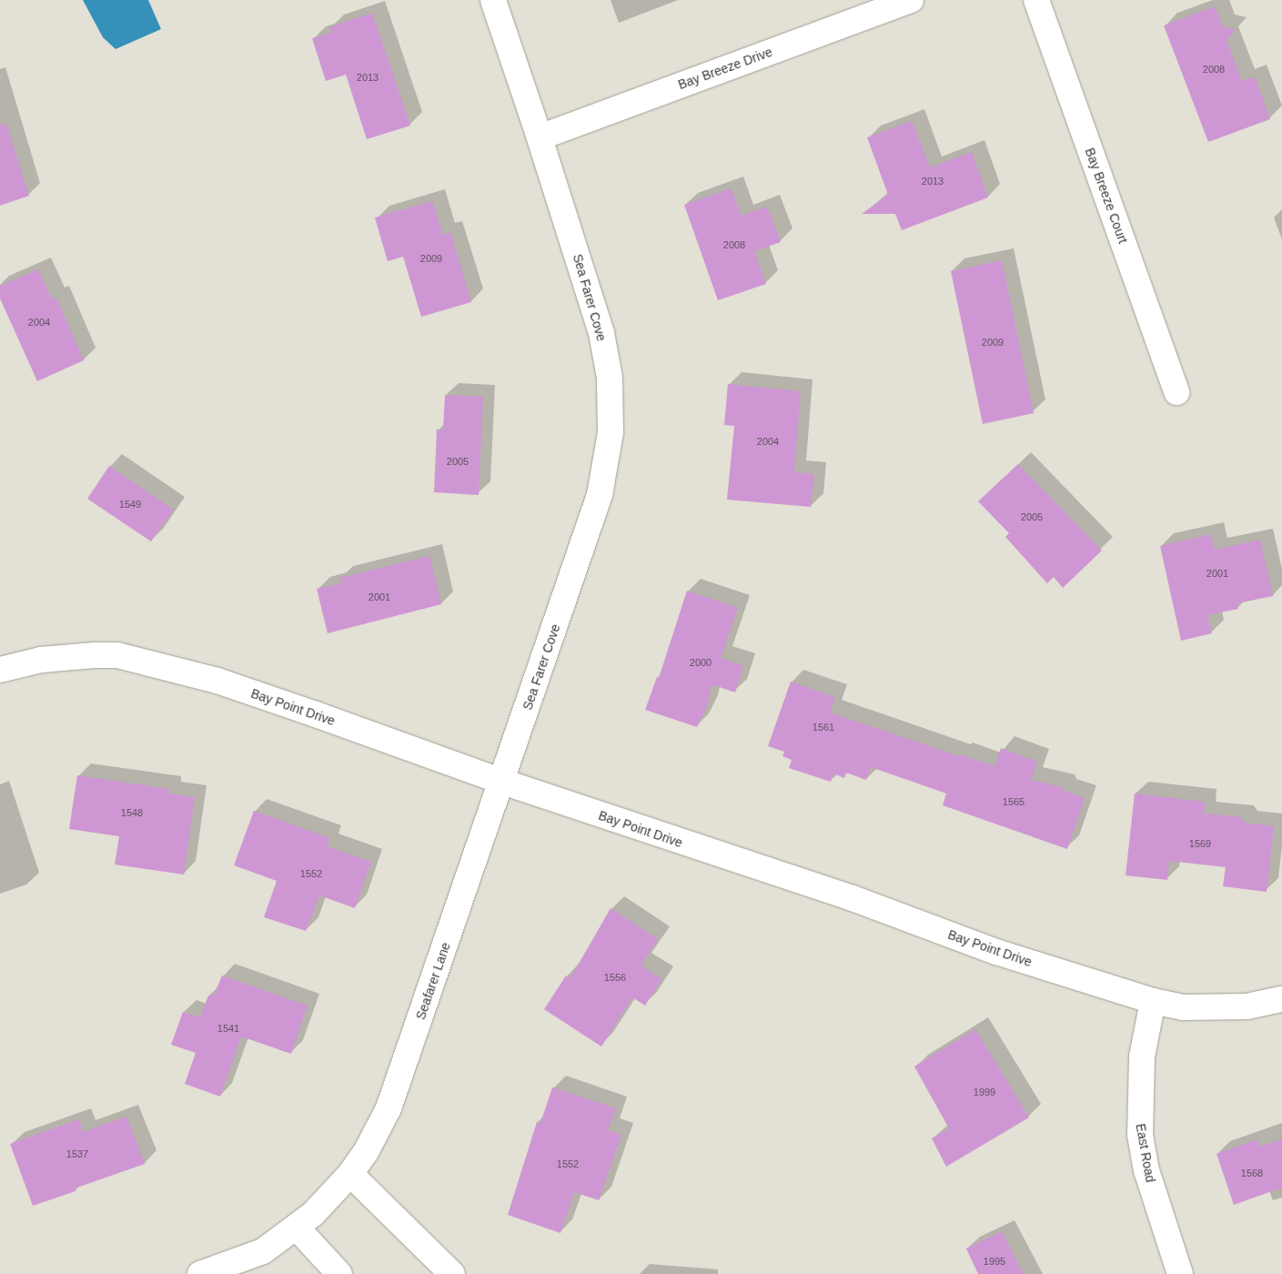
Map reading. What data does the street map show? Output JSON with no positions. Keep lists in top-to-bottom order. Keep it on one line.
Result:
{"streets":{"street":["Bay Breeze Drive","Bay Breeze Court","Sea Farer Cove","Bay Point Drive","Seafarer Lane","East Road"]},"crossings":[["Bay Breeze Drive","Sea Farer Cove"],["Sea Farer Cove","Bay Point Drive"],["Sea Farer Cove","Seafarer Lane"],["Bay Point Drive","Seafarer Lane"],["Bay Point Drive","East Road"]],"house_numbers":["2008","2013","2013","2008","2009","2004","2009","2004","2005","1549","2005","2001","2001","2000","1561","1565","1548","1569","1552","1556","1541","1999","1537","1552","1568","1995"]}
